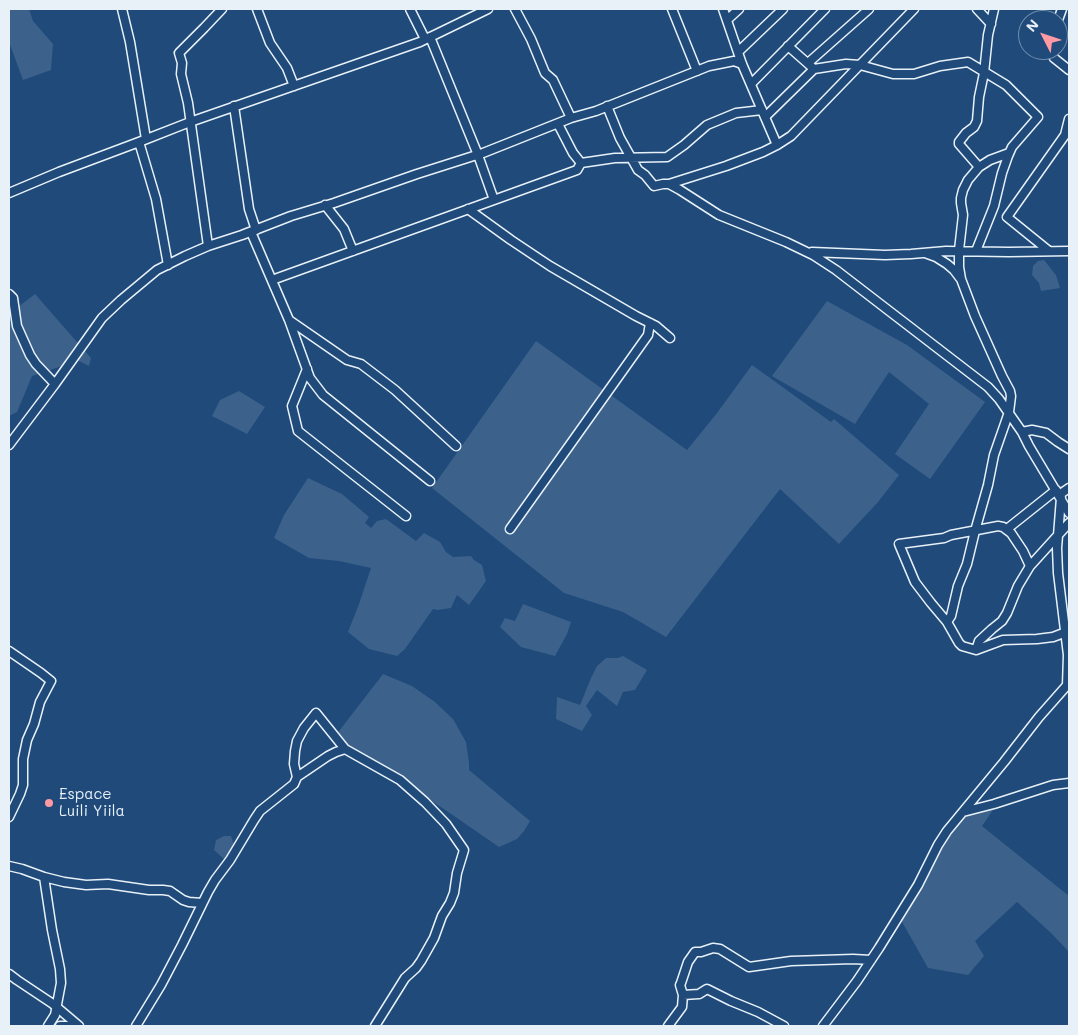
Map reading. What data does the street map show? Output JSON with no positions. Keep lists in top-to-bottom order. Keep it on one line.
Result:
{"places":["Espace Luili Yiila"],"north":"top left"}
